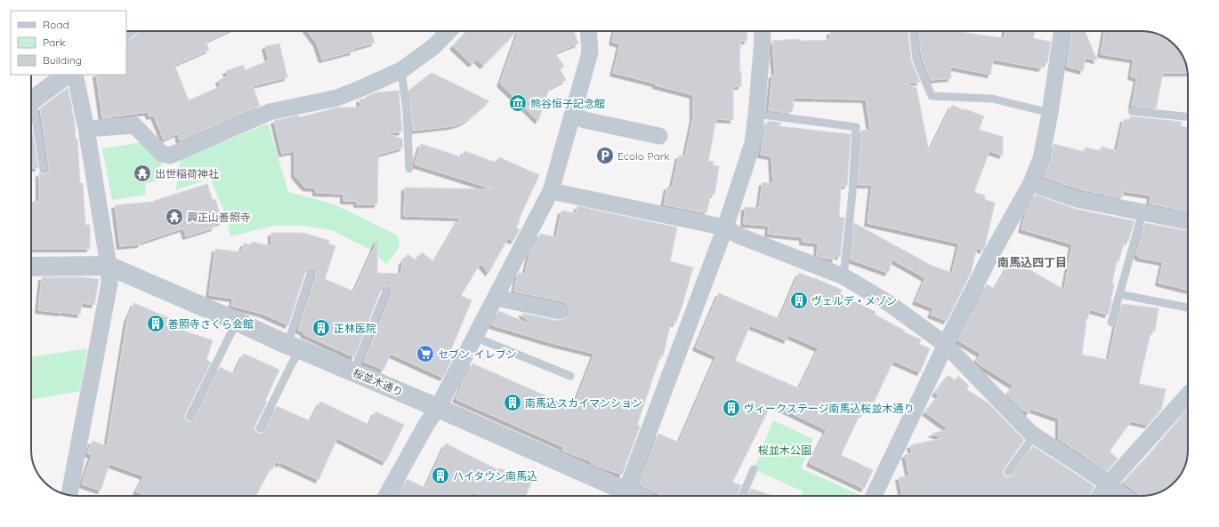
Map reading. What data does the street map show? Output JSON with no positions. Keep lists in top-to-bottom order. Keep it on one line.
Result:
{"streets":{"street":["桜並木通り"]},"districts":["南馬込四丁目"],"parks":["桜並木公園"],"places":{"museum":["熊谷恒子記念館"],"parking":["Ecolo Park"],"temple":["出世稲荷神社","興正山善照寺"],"building":["ヴェルデ・メゾン","善照寺さくら会館","正林医院","南馬込スカイマンション","ヴィークステージ南馬込桜並木通り","ハイタウン南馬込"],"supermarket":["セブン-イレブン"]},"legend":["Road","Park","Building"]}
